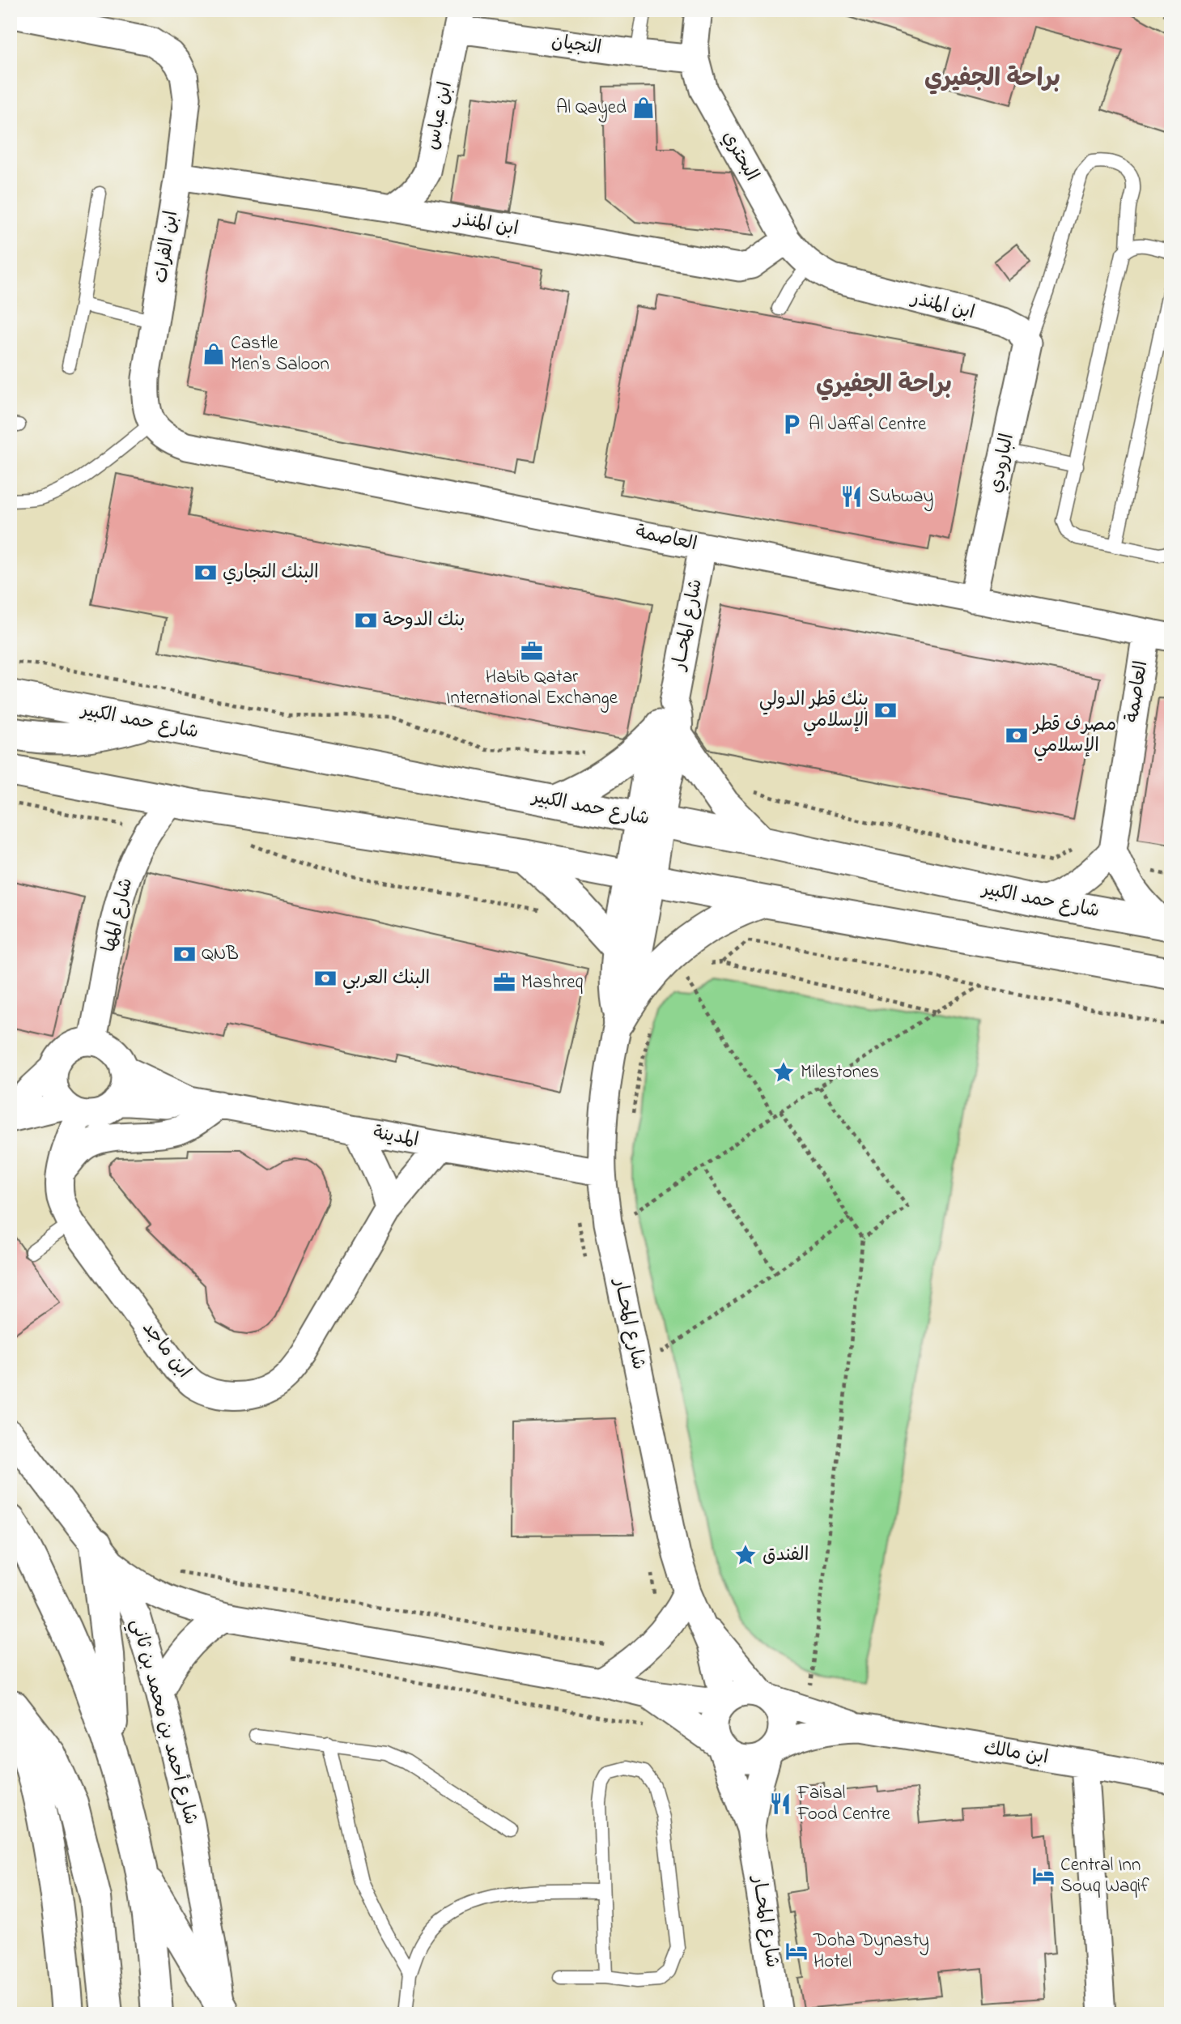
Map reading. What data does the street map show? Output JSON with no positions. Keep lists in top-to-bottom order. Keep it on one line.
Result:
{"streets":{"main road":["شارع حمد الكبير"],"street":["النجيان","ابن عباس","البحتري","ابن المنذر","ابن الفرات","البارودي","العاصمة","شارع المحــار","شارع المها","المدينة","ابن ماجد","شارع أحمد بن محمد بن ثاني","ابن مالك"]},"crossings":[["النجيان","ابن عباس"],["النجيان","البحتري"],["ابن عباس","ابن المنذر"],["البحتري","ابن المنذر"],["ابن المنذر","ابن الفرات"],["ابن المنذر","البارودي"],["ابن الفرات","العاصمة"],["البارودي","العاصمة"],["العاصمة","شارع المحــار"],["شارع المحــار","شارع حمد الكبير"],["شارع المحــار","المدينة"],["شارع المحــار","ابن مالك"],["شارع المها","المدينة"],["شارع المها","ابن ماجد"],["المدينة","ابن ماجد"]],"districts":["براحة الجفيري","براحة الجفيري"],"places":{"shop":["Al Qayed","Castle Men's Saloon"],"parking":["Al Jaffal Centre"],"restaurant":["Subway","Faisal Food Centre"],"bank":["البنك التجاري","بنك الدوحة","بنك قطر الدولي الإسلامي","مصرف قطر الإسلامي","QNB","البنك العربي"],"office":["Habib Qatar International Exchange","Mashreq"],"place":["Milestones","الفندق"],"hotel":["Central Inn Souq Waqif","Doha Dynasty Hotel"]}}
